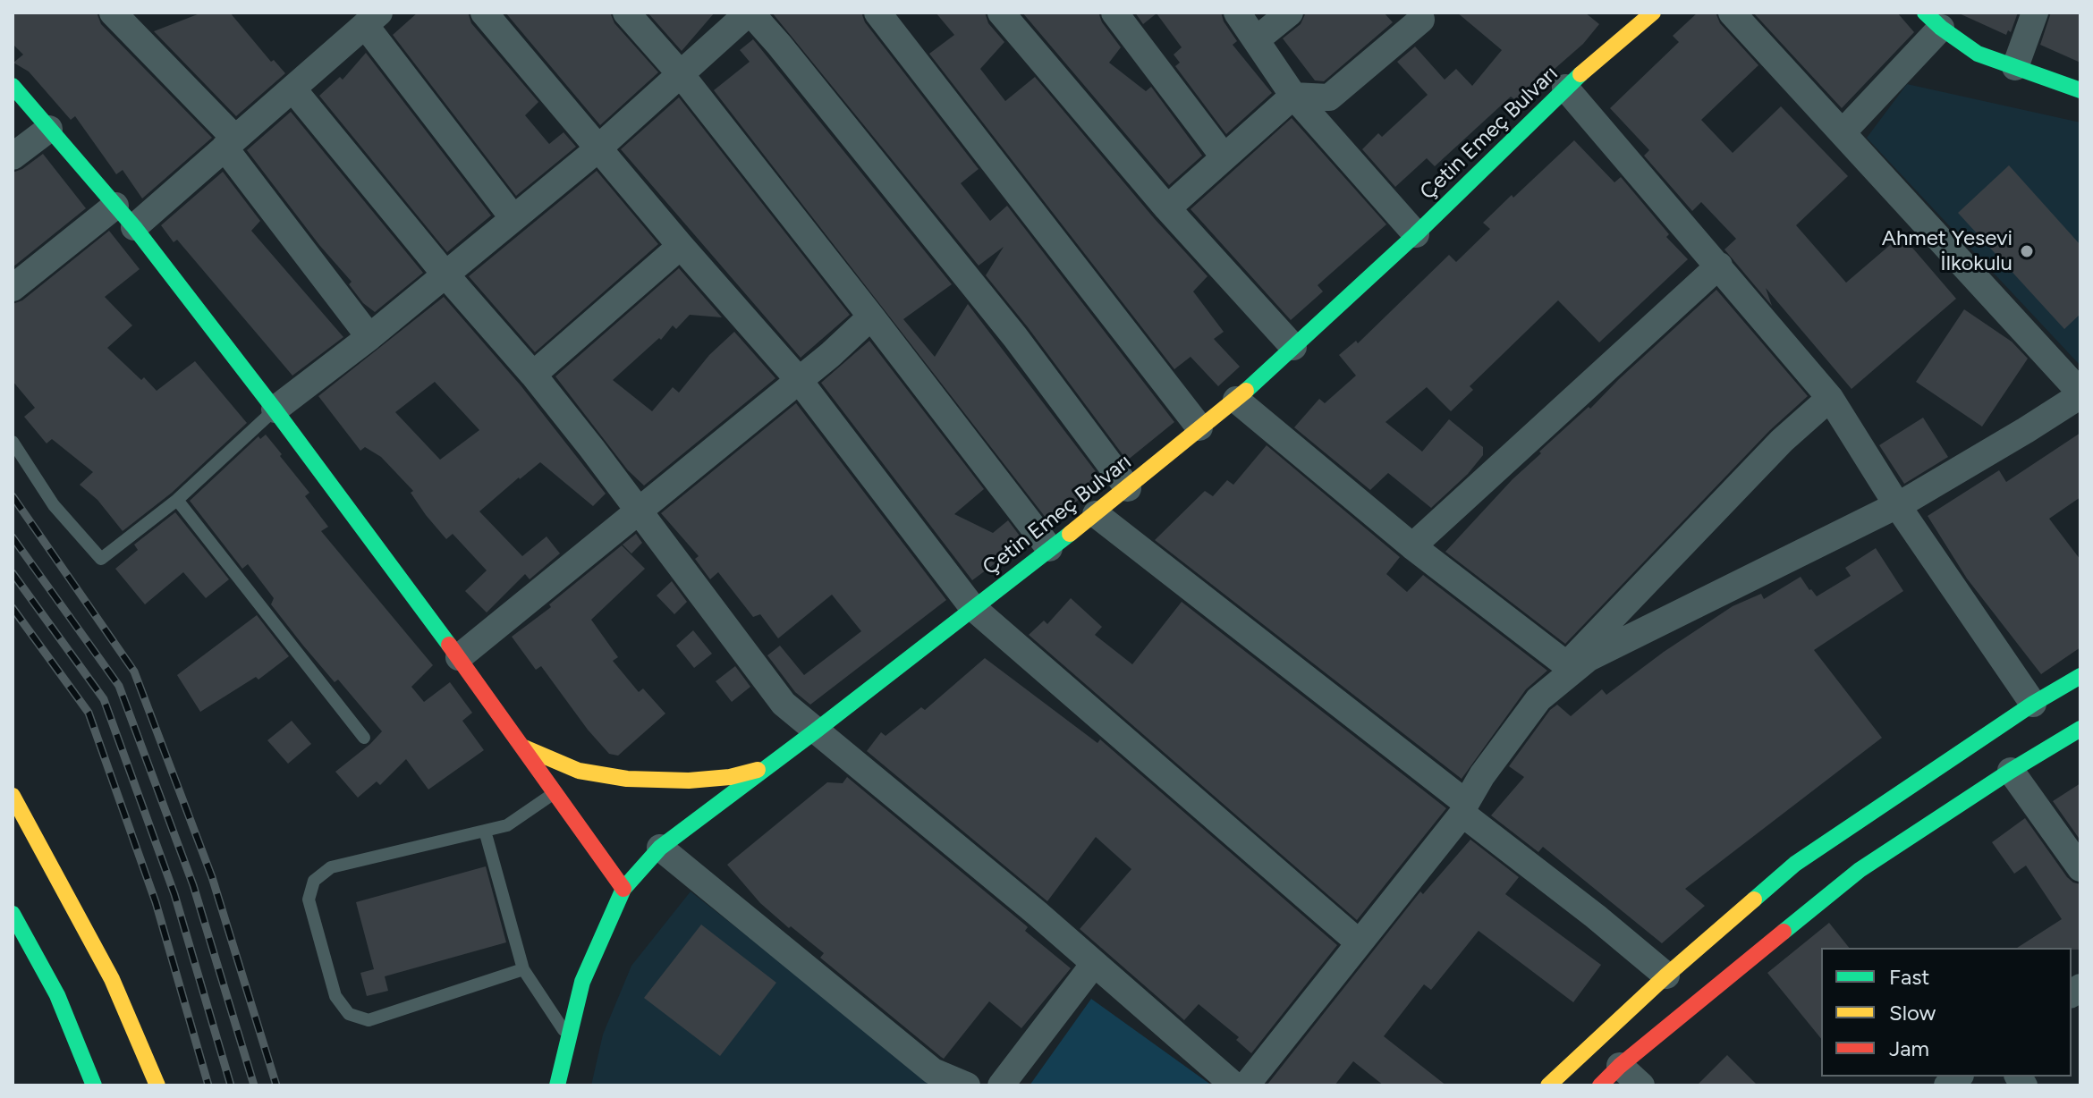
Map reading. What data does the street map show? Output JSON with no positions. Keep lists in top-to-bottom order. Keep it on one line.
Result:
{"streets":{"street":["Çetin Emeç Bulvarı"]},"places":["Ahmet Yesevi İlkokulu"],"legend":["Fast","Slow","Jam"]}
